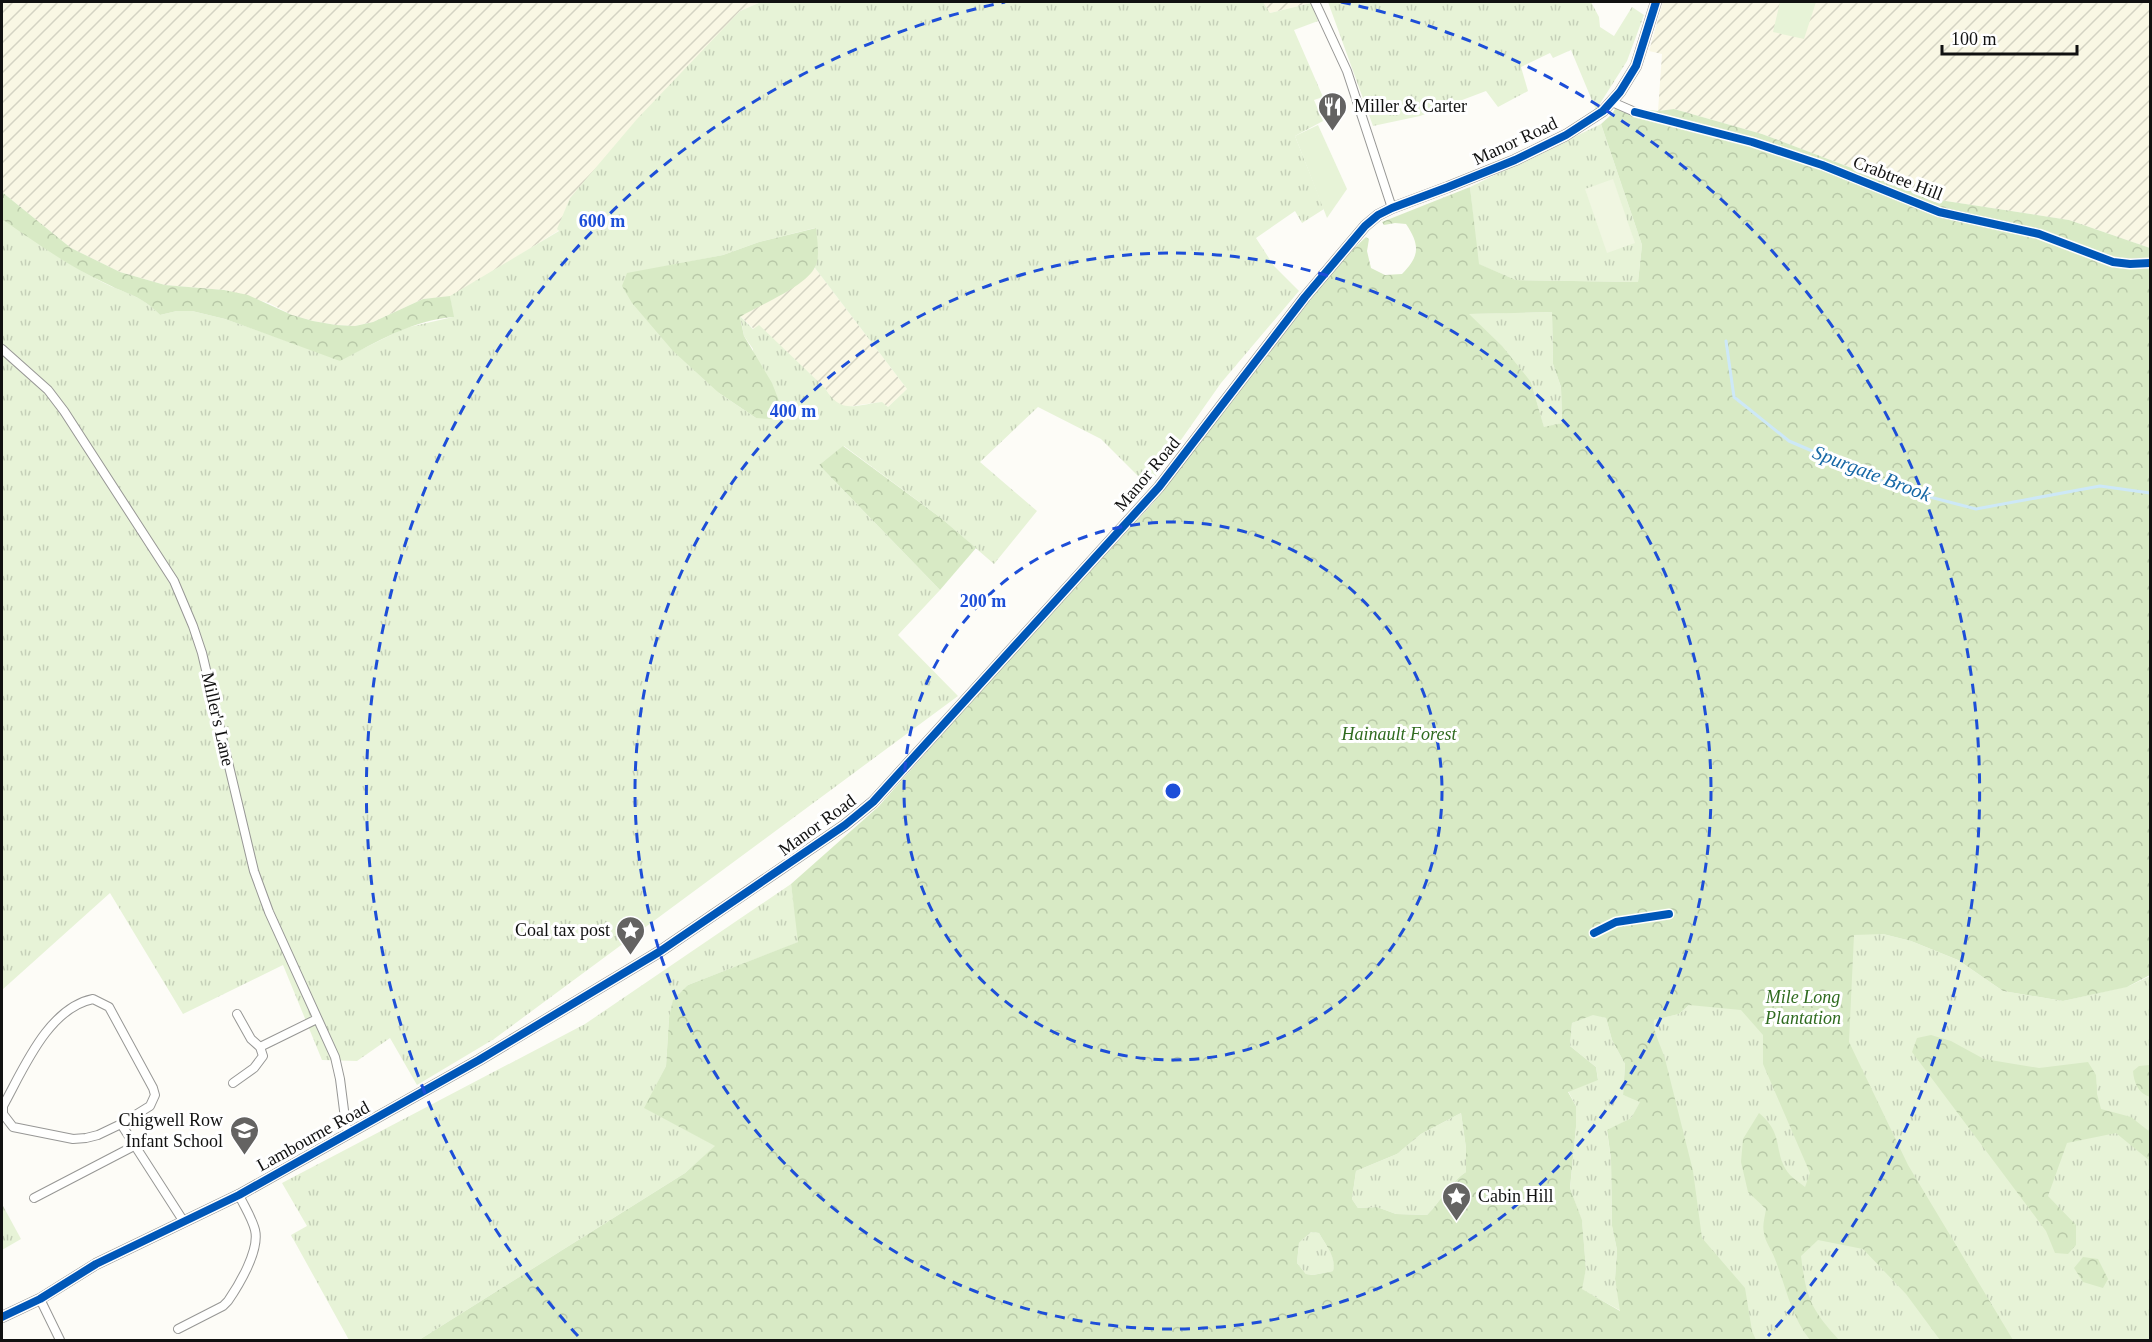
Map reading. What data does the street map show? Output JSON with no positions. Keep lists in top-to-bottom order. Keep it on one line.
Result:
{"streets":{"street":["Manor Road","Crabtree Hill","Miller's Lane","Lambourne Road"]},"crossings":[["Manor Road","Crabtree Hill"],["Manor Road","Lambourne Road"],["Miller's Lane","Lambourne Road"]],"water":["Spurgate Brook"],"parks":["Hainault Forest","Mile Long Plantation"],"places":{"restaurant":["Miller & Carter"],"place":["Coal tax post","Cabin Hill"],"school or university":["Chigwell Row Infant School"]},"scale_bar":"100 m","rings":["600 m","400 m","200 m"]}
